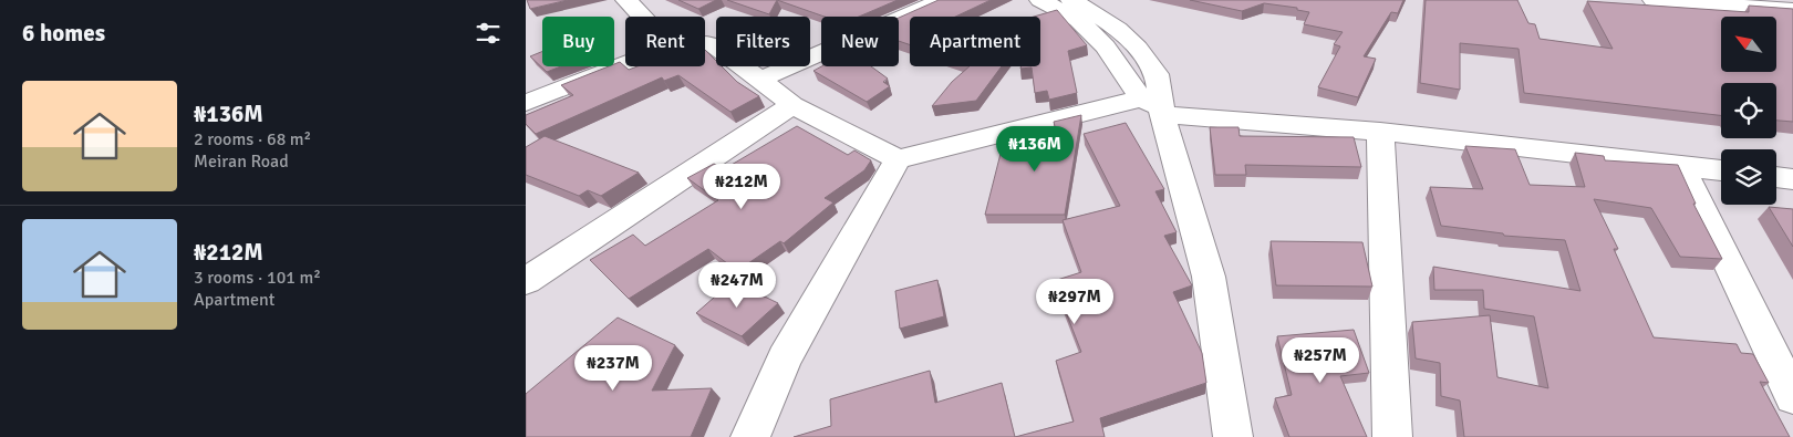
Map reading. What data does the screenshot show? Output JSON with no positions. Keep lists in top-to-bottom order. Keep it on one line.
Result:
{"north":"top left","page":{"heading":"6 homes","chip":["Buy","Rent","Filters","New","Apartment"],"list":[{"name":"₦136M","note":"2 rooms · 68 m² · Meiran Road"},{"name":"₦212M","note":"3 rooms · 101 m² · Apartment"}],"price":["₦136M","₦212M","₦247M","₦297M","₦257M","₦237M"]}}
